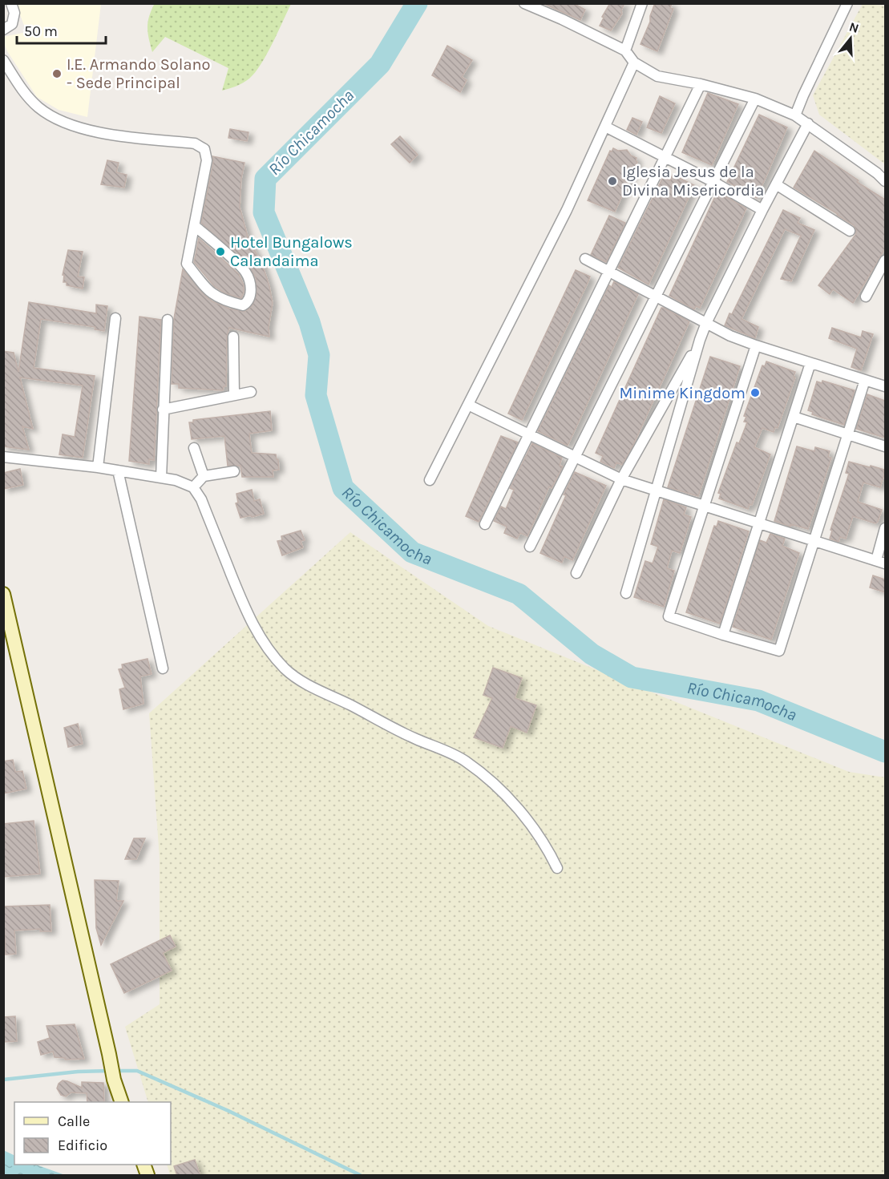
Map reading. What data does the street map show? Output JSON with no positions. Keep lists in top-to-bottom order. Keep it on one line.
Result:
{"water":["Río Chicamocha"],"places":["I.E. Armando Solano - Sede Principal","Iglesia Jesus de la Divina Misericordia","Hotel Bungalows Calandaima","Minime Kingdom"],"legend":["Calle","Edificio"],"scale_bar":"50 m","north":"top"}
